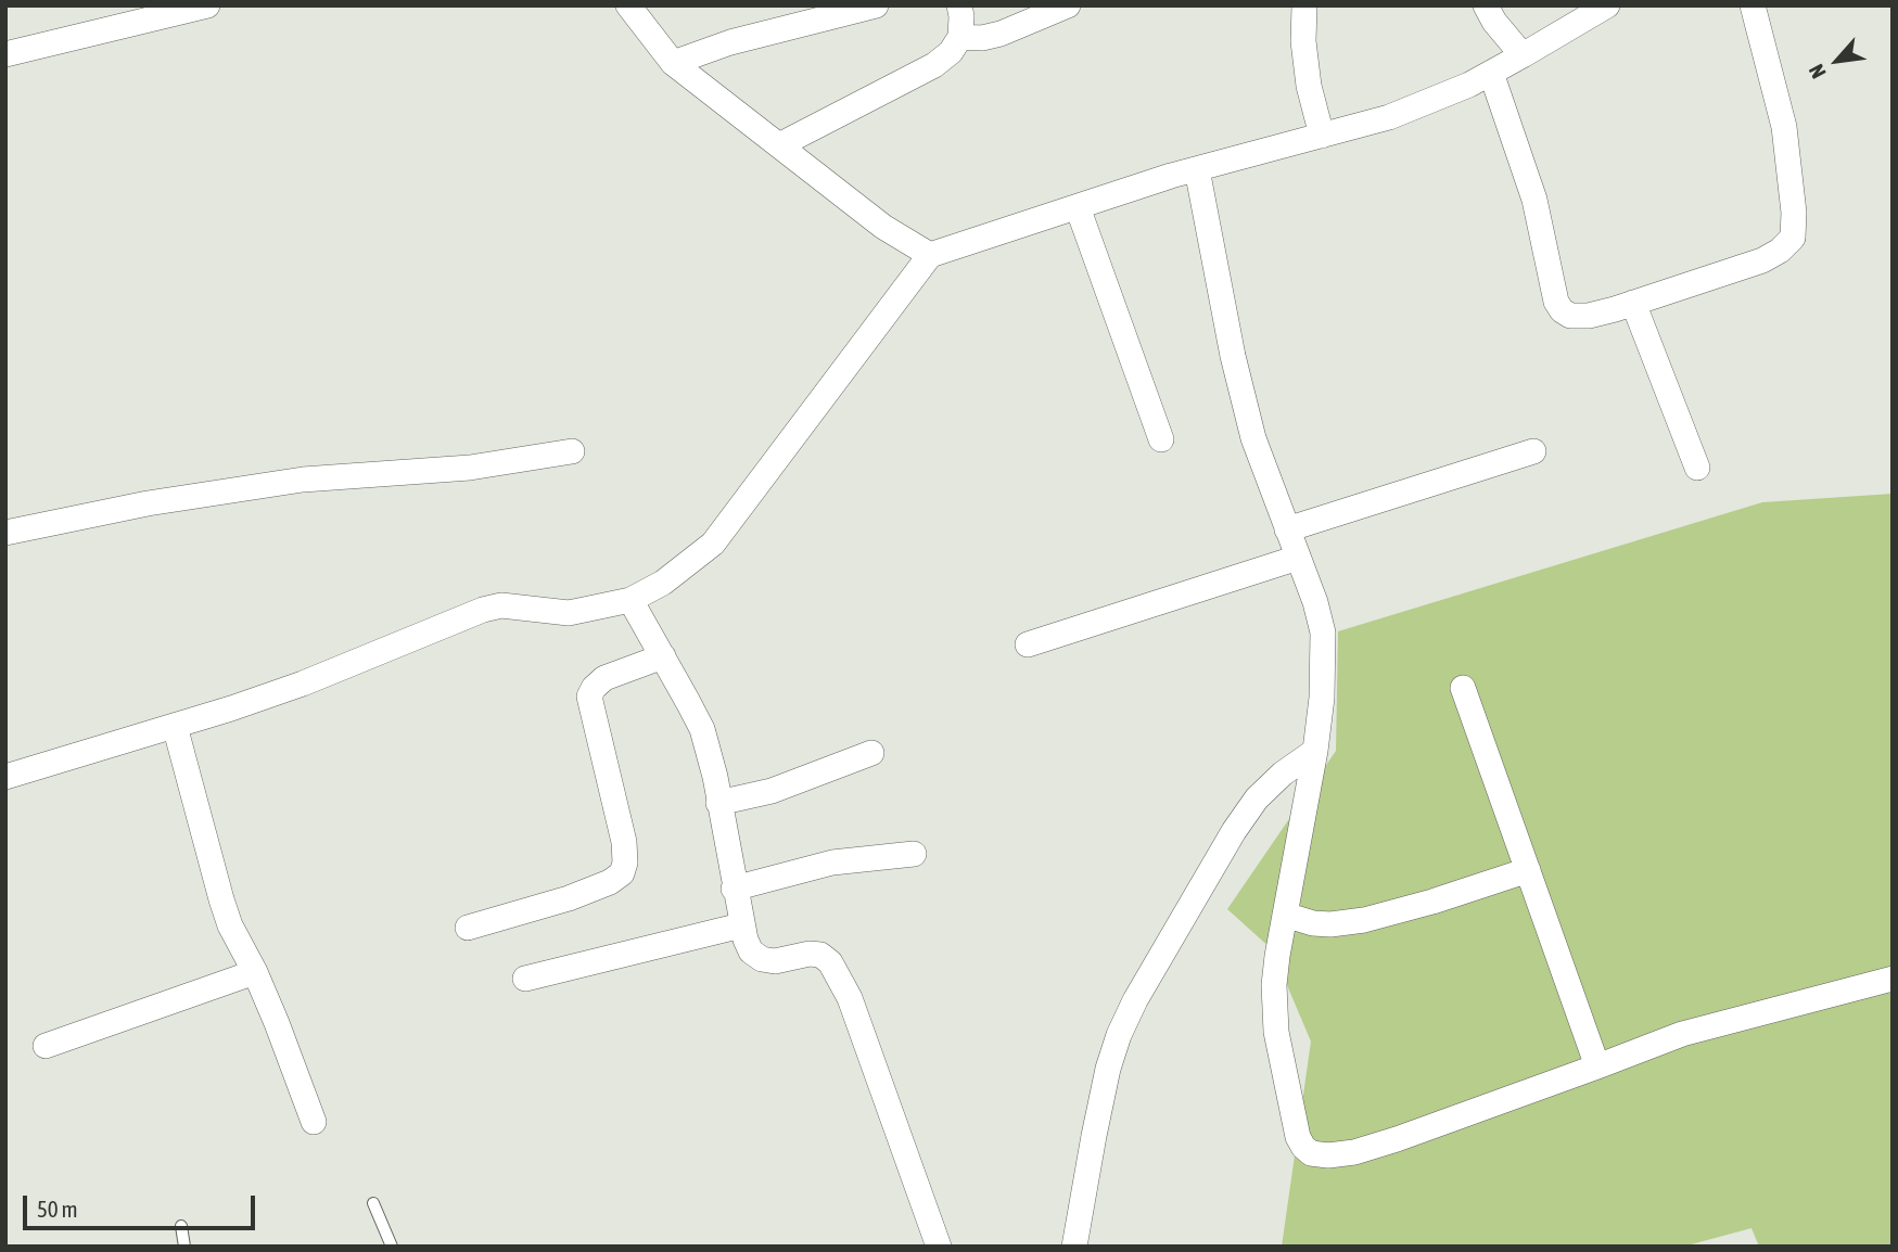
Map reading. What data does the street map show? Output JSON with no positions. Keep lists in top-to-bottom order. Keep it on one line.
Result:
{"scale_bar":"50 m","north":"bottom left"}
